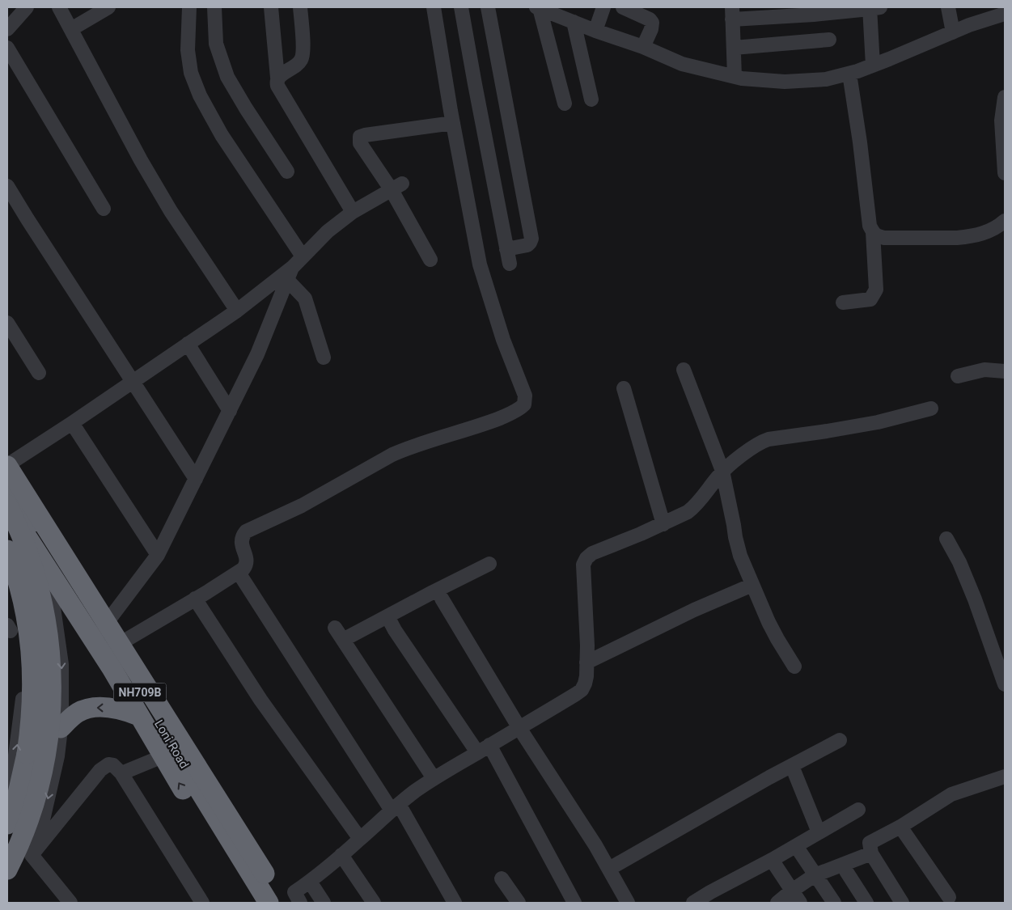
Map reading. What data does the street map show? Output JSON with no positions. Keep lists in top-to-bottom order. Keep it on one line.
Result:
{"streets":{"highway":["NH709B","Loni Road"]},"crossings":[["NH709B","Loni Road"]]}
